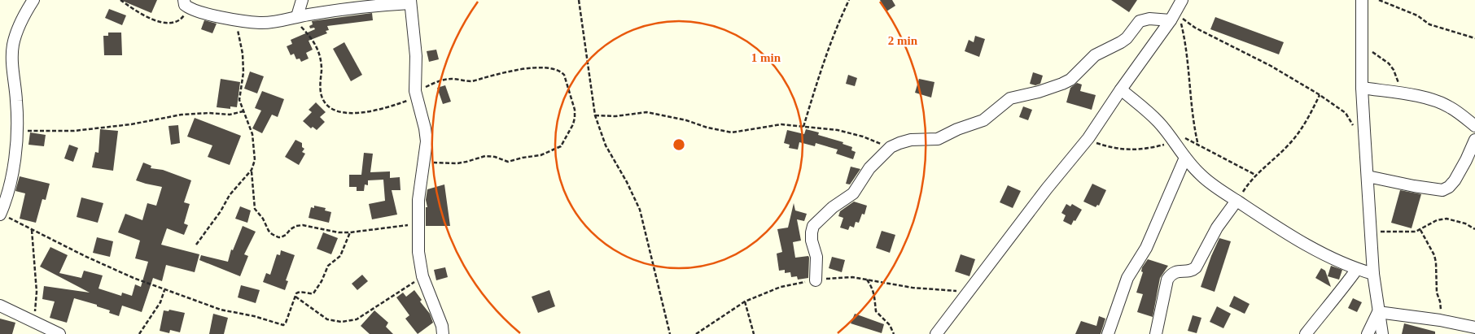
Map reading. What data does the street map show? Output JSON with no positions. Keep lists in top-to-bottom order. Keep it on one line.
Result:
{"rings":["2 min","1 min"]}
